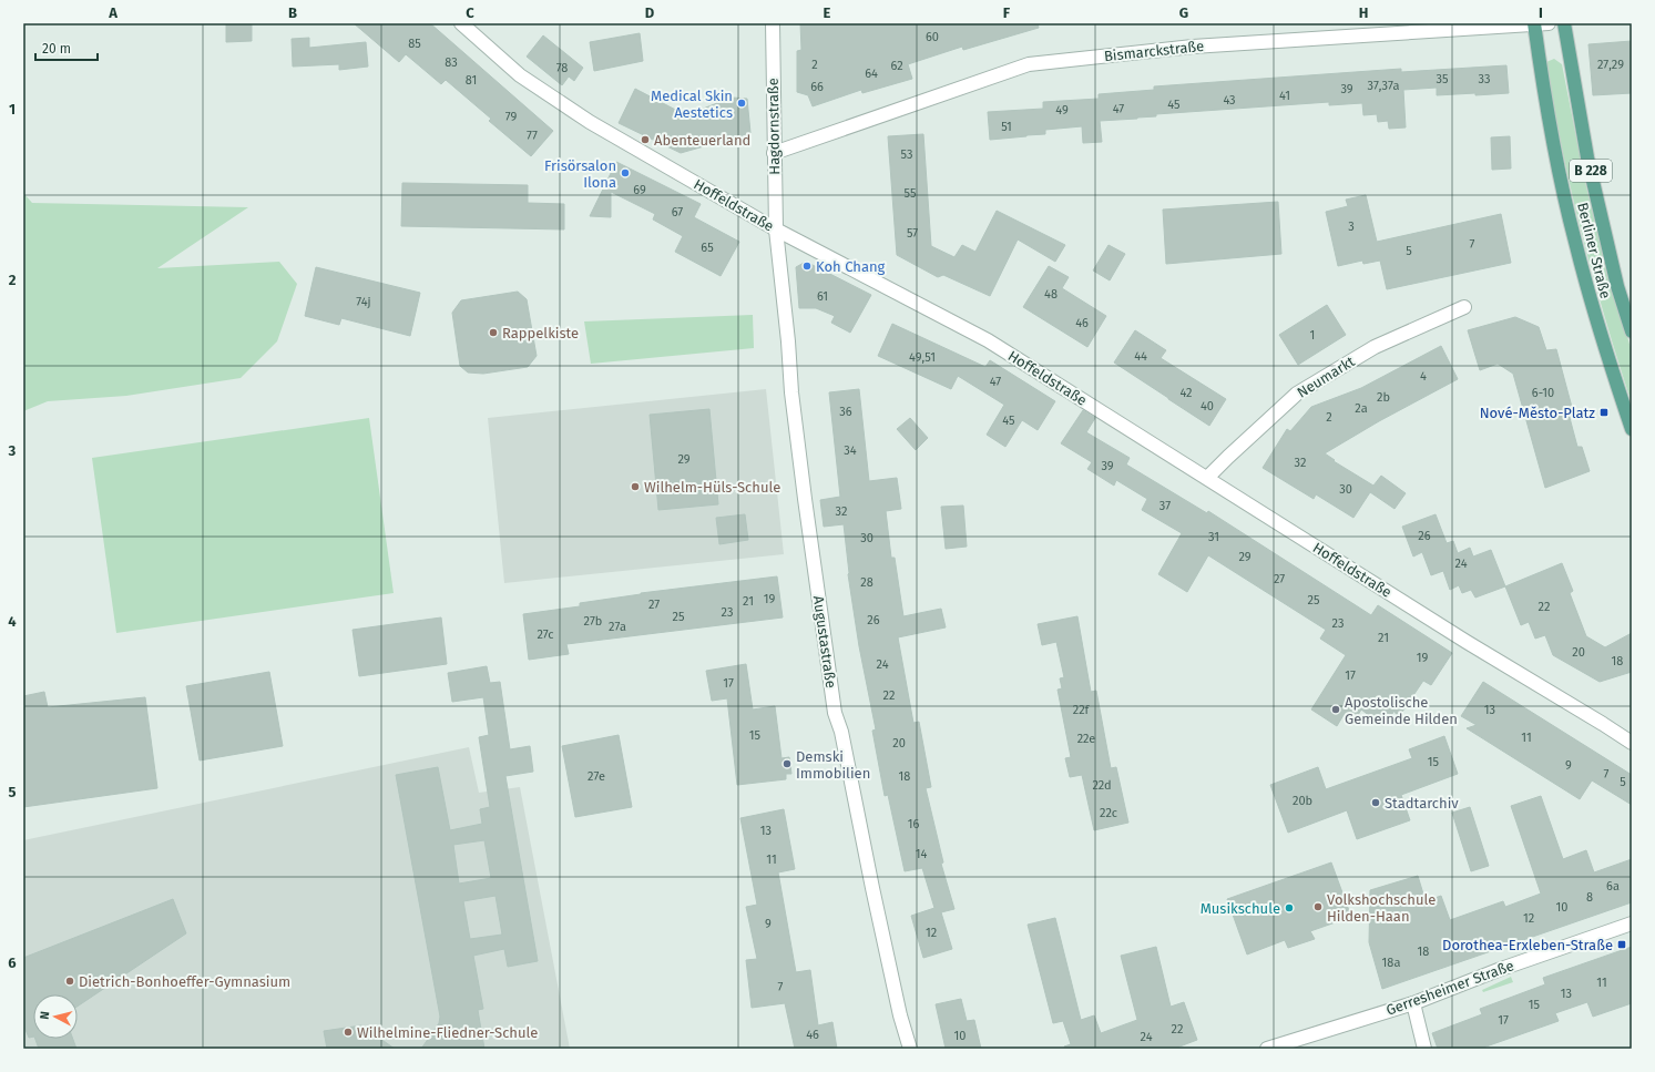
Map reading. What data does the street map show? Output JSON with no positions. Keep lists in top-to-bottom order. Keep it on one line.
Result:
{"streets":{"main road":["B 228","Berliner Straße"],"street":["Bismarckstraße","Hagdornstraße","Hoffeldstraße","Neumarkt","Augustastraße","Gerresheimer Straße"]},"crossings":[["Bismarckstraße","Hagdornstraße"],["Bismarckstraße","Berliner Straße"],["Hagdornstraße","Hoffeldstraße"],["Hagdornstraße","Augustastraße"],["Hoffeldstraße","Neumarkt"],["Hoffeldstraße","Augustastraße"]],"places":{"other":["Medical Skin Aestetics","Abenteuerland","Frisörsalon Ilona","Koh Chang","Rappelkiste","Wilhelm-Hüls-Schule","Apostolische Gemeinde Hilden","Demski Immobilien","Stadtarchiv","Volkshochschule Hilden-Haan","Musikschule","Dietrich-Bonhoeffer-Gymnasium","Wilhelmine-Fliedner-Schule"],"transit":["Nové-Město-Platz","Dorothea-Erxleben-Straße"]},"house_numbers":["60","85","83","2","27,29","62","78","64","35","33","81","37,37a","66","39","41","43","45","47","49","79","51","77","53","69","55","67","3","57","7","65","5","48","61","74j","46","1","44","49,51","4","47","42","6-10","2b","40","2a","36","2","45","34","29","32","39","30","37","32","26","31","30","29","24","27","28","19","25","21","27","22","23","25","26","27b","23","27a","27c","21","20","19","18","24","17","17","22","22f","13","15","11","22e","20","15","9","7","27e","18","5","22d","20b","22c","16","13","14","11","6a","8","10","12","9","12","18","18a","11","7","13","15","17","22","46","10","24"],"scale_bar":"20 m","north":"left","grid":{"columns":["A","B","C","D","E","F","G","H","I"],"rows":["1","2","3","4","5","6"]}}
